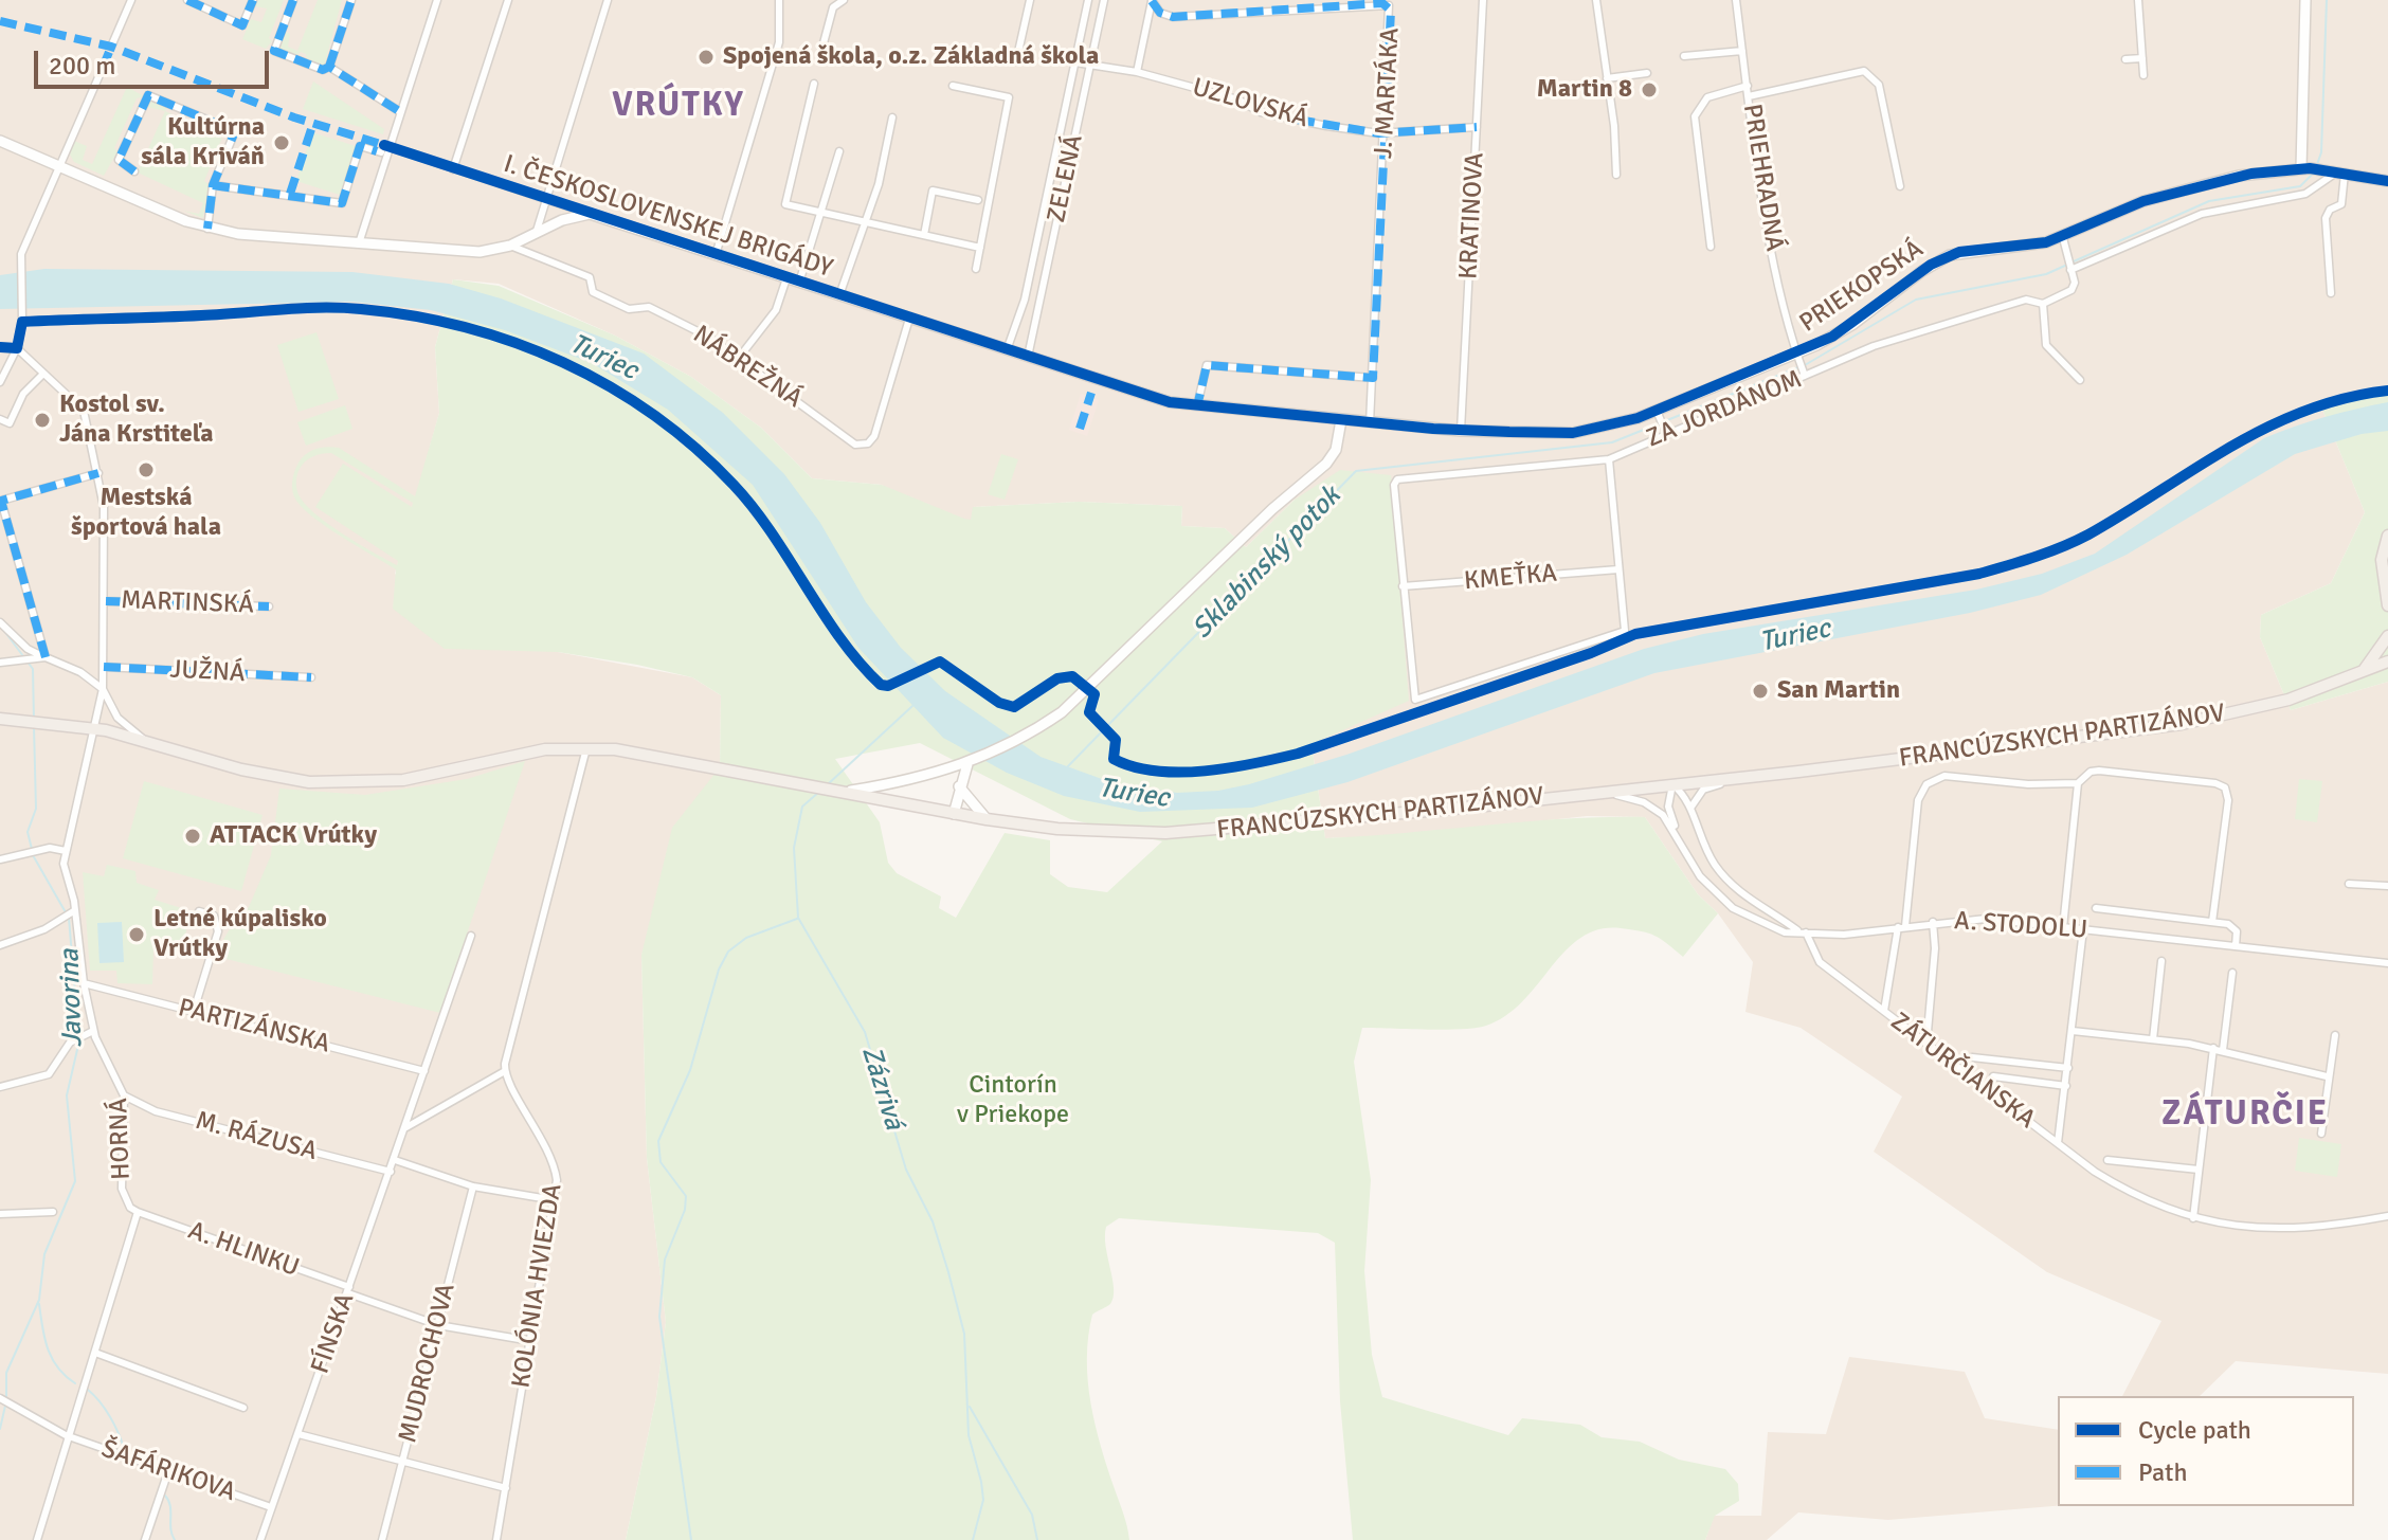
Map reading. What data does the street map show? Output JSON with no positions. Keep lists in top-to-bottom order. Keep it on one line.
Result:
{"streets":{"main road":["FRANCÚZSKYCH PARTIZÁNOV"],"street":["J. MARTÁKA","UZLOVSKÁ","PRIEHRADNÁ","ZELENÁ","KRATINOVA","I. ČESKOSLOVENSKEJ BRIGÁDY","PRIEKOPSKÁ","NÁBREŽNÁ","ZA JORDÁNOM","KMEŤKA","MARTINSKÁ","JUŽNÁ","A. STODOLU","PARTIZÁNSKA","ZÁTURČIANSKA","M. RÁZUSA","HORNÁ","A. HLINKU","KOLÓNIA HVIEZDA","FÍNSKA","MUDROCHOVA","ŠAFÁRIKOVA"]},"crossings":[["J. MARTÁKA","UZLOVSKÁ"],["J. MARTÁKA","PRIEKOPSKÁ"],["UZLOVSKÁ","ZELENÁ"],["UZLOVSKÁ","KRATINOVA"],["PRIEHRADNÁ","PRIEKOPSKÁ"],["PRIEHRADNÁ","ZA JORDÁNOM"],["ZELENÁ","I. ČESKOSLOVENSKEJ BRIGÁDY"],["KRATINOVA","PRIEKOPSKÁ"],["I. ČESKOSLOVENSKEJ BRIGÁDY","PRIEKOPSKÁ"],["I. ČESKOSLOVENSKEJ BRIGÁDY","NÁBREŽNÁ"],["ZA JORDÁNOM","KMEŤKA"],["MARTINSKÁ","HORNÁ"],["JUŽNÁ","HORNÁ"],["FRANCÚZSKYCH PARTIZÁNOV","HORNÁ"],["A. STODOLU","ZÁTURČIANSKA"],["PARTIZÁNSKA","HORNÁ"],["PARTIZÁNSKA","FÍNSKA"],["M. RÁZUSA","HORNÁ"],["M. RÁZUSA","FÍNSKA"],["HORNÁ","A. HLINKU"],["HORNÁ","ŠAFÁRIKOVA"],["A. HLINKU","KOLÓNIA HVIEZDA"],["A. HLINKU","FÍNSKA"],["A. HLINKU","MUDROCHOVA"],["FÍNSKA","ŠAFÁRIKOVA"]],"districts":["VRÚTKY","ZÁTURČIE"],"water":["Turiec","Sklabinský potok","Javorina","Zázrivá"],"parks":["Cintorín v Priekope"],"places":["Spojená škola, o.z. Základná škola","Martin 8","Kultúrna sála Kriváň","Kostol sv. Jána Krstiteľa","Mestská športová hala","San Martin","ATTACK Vrútky","Letné kúpalisko Vrútky"],"legend":["Cycle path","Path"],"scale_bar":"200 m"}
